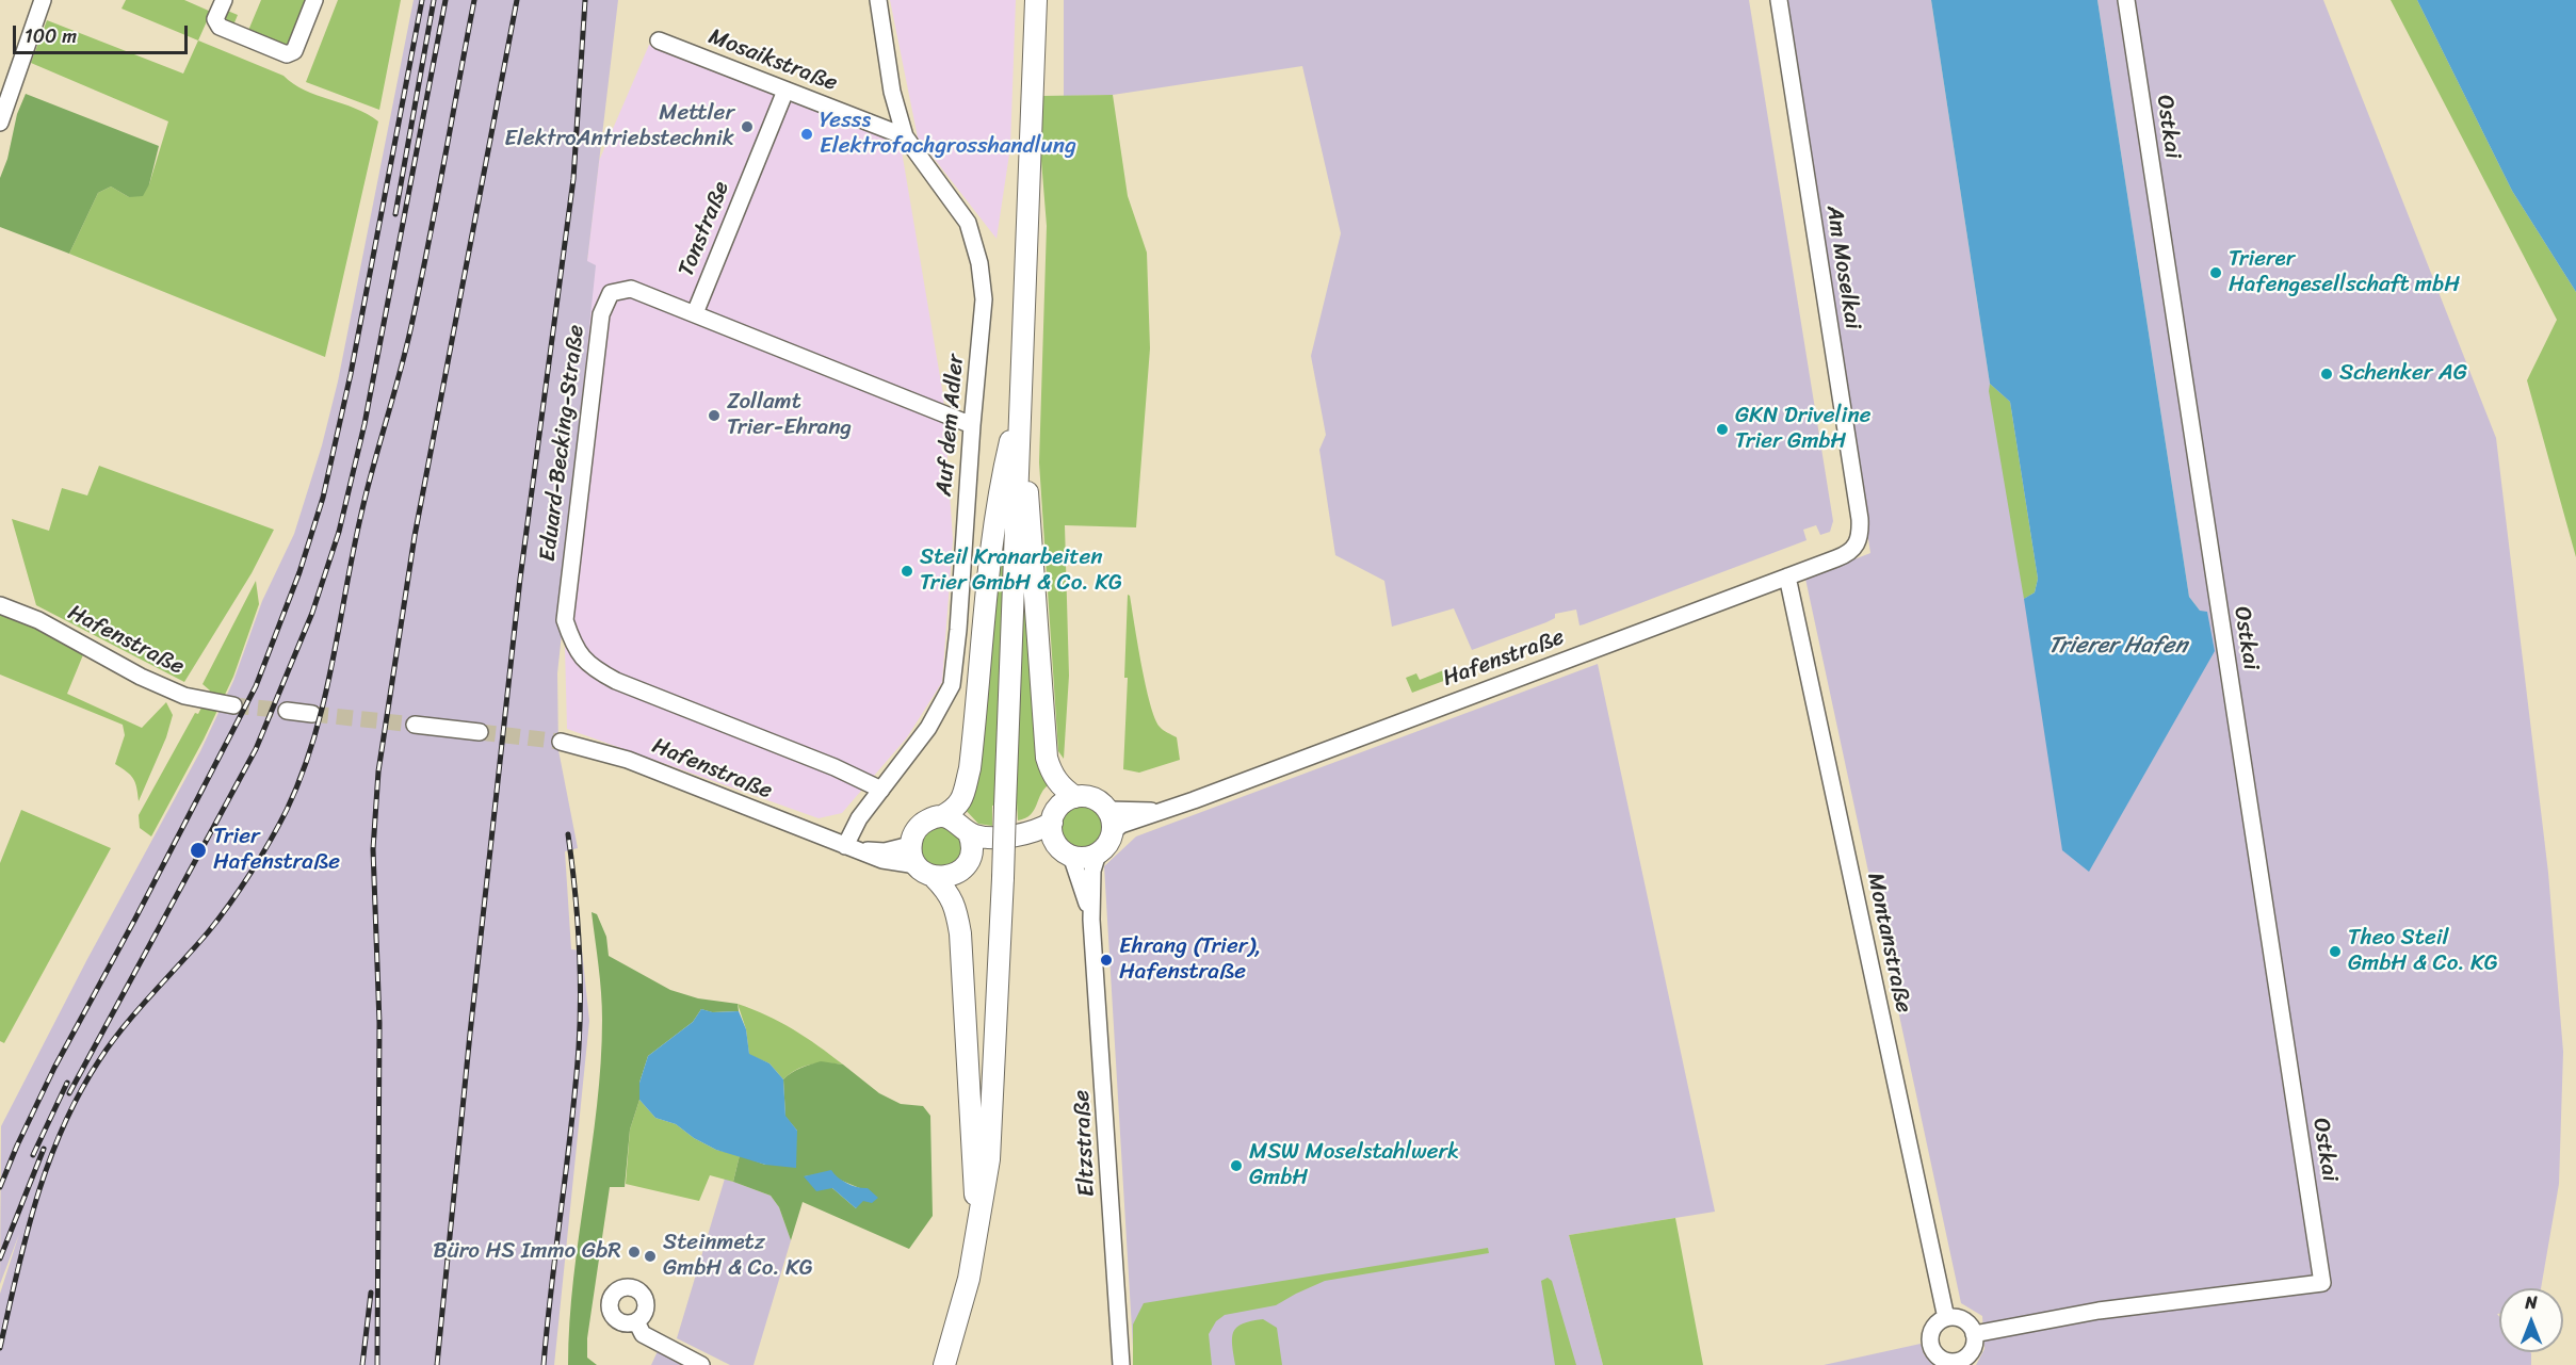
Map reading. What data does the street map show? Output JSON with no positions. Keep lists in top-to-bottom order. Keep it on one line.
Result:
{"streets":{"street":["Mosaikstraße","Ostkai","Tonstraße","Am Moselkai","Auf dem Adler","Eduard-Becking-Straße","Hafenstraße","Montanstraße","Eltzstraße"]},"crossings":[["Mosaikstraße","Tonstraße"],["Mosaikstraße","Auf dem Adler"],["Ostkai","Montanstraße"],["Tonstraße","Eduard-Becking-Straße"],["Am Moselkai","Hafenstraße"],["Auf dem Adler","Eduard-Becking-Straße"],["Auf dem Adler","Hafenstraße"],["Hafenstraße","Montanstraße"],["Hafenstraße","Eltzstraße"]],"water":["Trierer Hafen"],"places":["Mettler ElektroAntriebstechnik","Yesss Elektrofachgrosshandlung","Trierer Hafengesellschaft mbH","Schenker AG","Zollamt Trier-Ehrang","GKN Driveline Trier GmbH","Steil Kranarbeiten Trier GmbH & Co. KG","Trier Hafenstraße","Theo Steil GmbH & Co. KG","Ehrang (Trier), Hafenstraße","MSW Moselstahlwerk GmbH","Büro HS Immo GbR","Steinmetz GmbH & Co. KG"],"scale_bar":"100 m","north":"top"}
